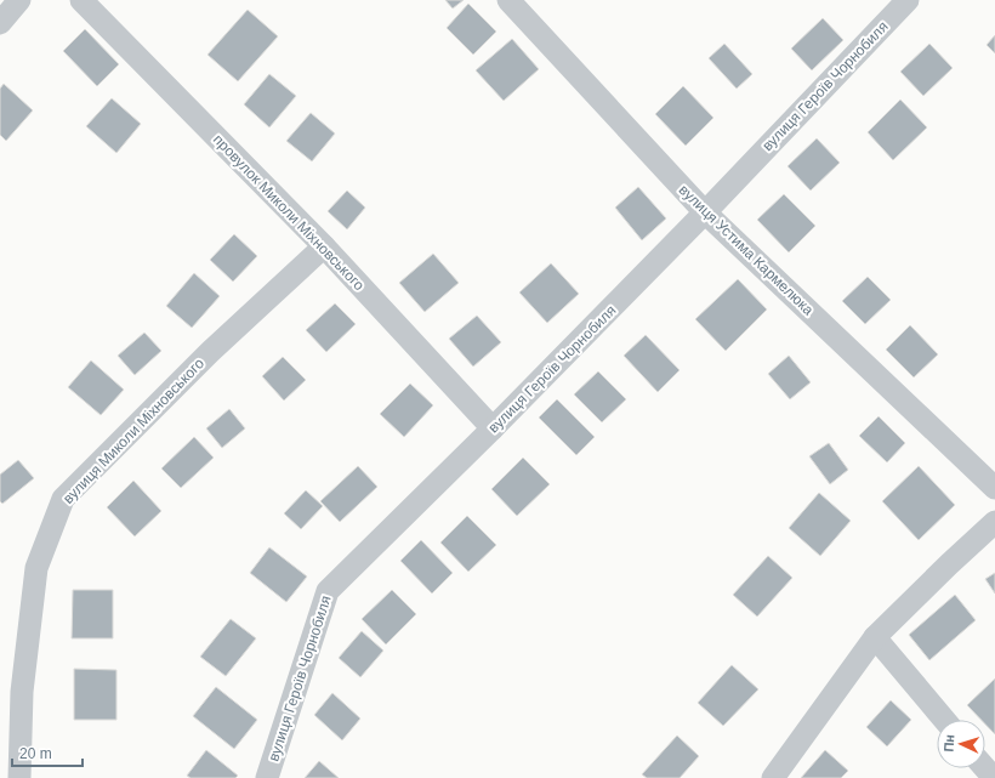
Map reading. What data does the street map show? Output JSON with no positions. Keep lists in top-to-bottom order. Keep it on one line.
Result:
{"streets":{"street":["вулиця Героїв Чорнобиля","провулок Миколи Міхновського","вулиця Устима Кармелюка","вулиця Миколи Міхновського"]},"crossings":[["вулиця Героїв Чорнобиля","провулок Миколи Міхновського"],["вулиця Героїв Чорнобиля","вулиця Устима Кармелюка"],["провулок Миколи Міхновського","вулиця Миколи Міхновського"]],"scale_bar":"20 m","north":"left"}
